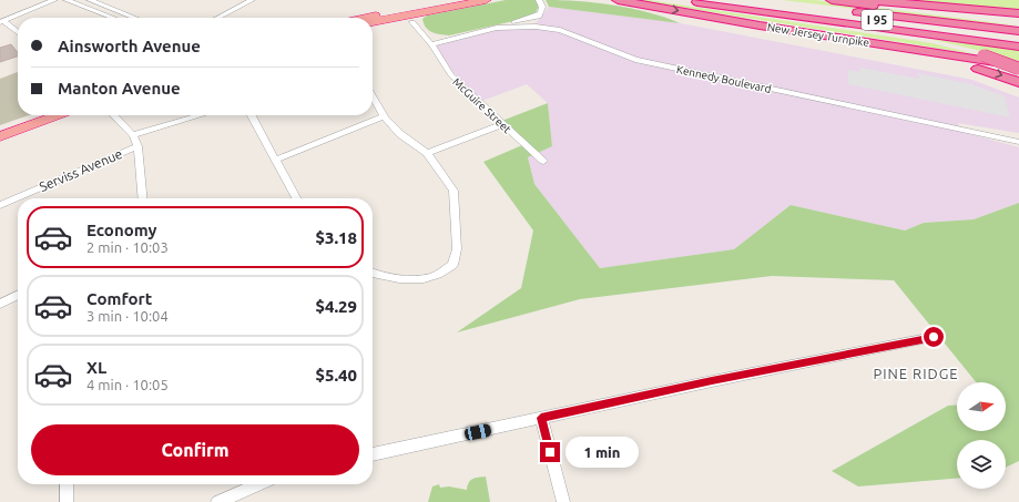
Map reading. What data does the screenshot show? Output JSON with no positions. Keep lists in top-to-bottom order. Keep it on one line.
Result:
{"streets":{"highway":["I 95","New Jersey Turnpike"],"street":["Kennedy Boulevard","McGuire Street","Serviss Avenue"]},"crossings":[["I 95","New Jersey Turnpike"],["Kennedy Boulevard","McGuire Street"]],"districts":["PINE RIDGE"],"north":"right","page":{"banner":["Ainsworth Avenue","Manton Avenue"],"list":[{"name":"Economy","note":"2 min · 10:03","value":"$3.18"},{"name":"Comfort","note":"3 min · 10:04","value":"$4.29"},{"name":"XL","note":"4 min · 10:05","value":"$5.40"}],"buttons":"Confirm","bubble":"1 min"}}
